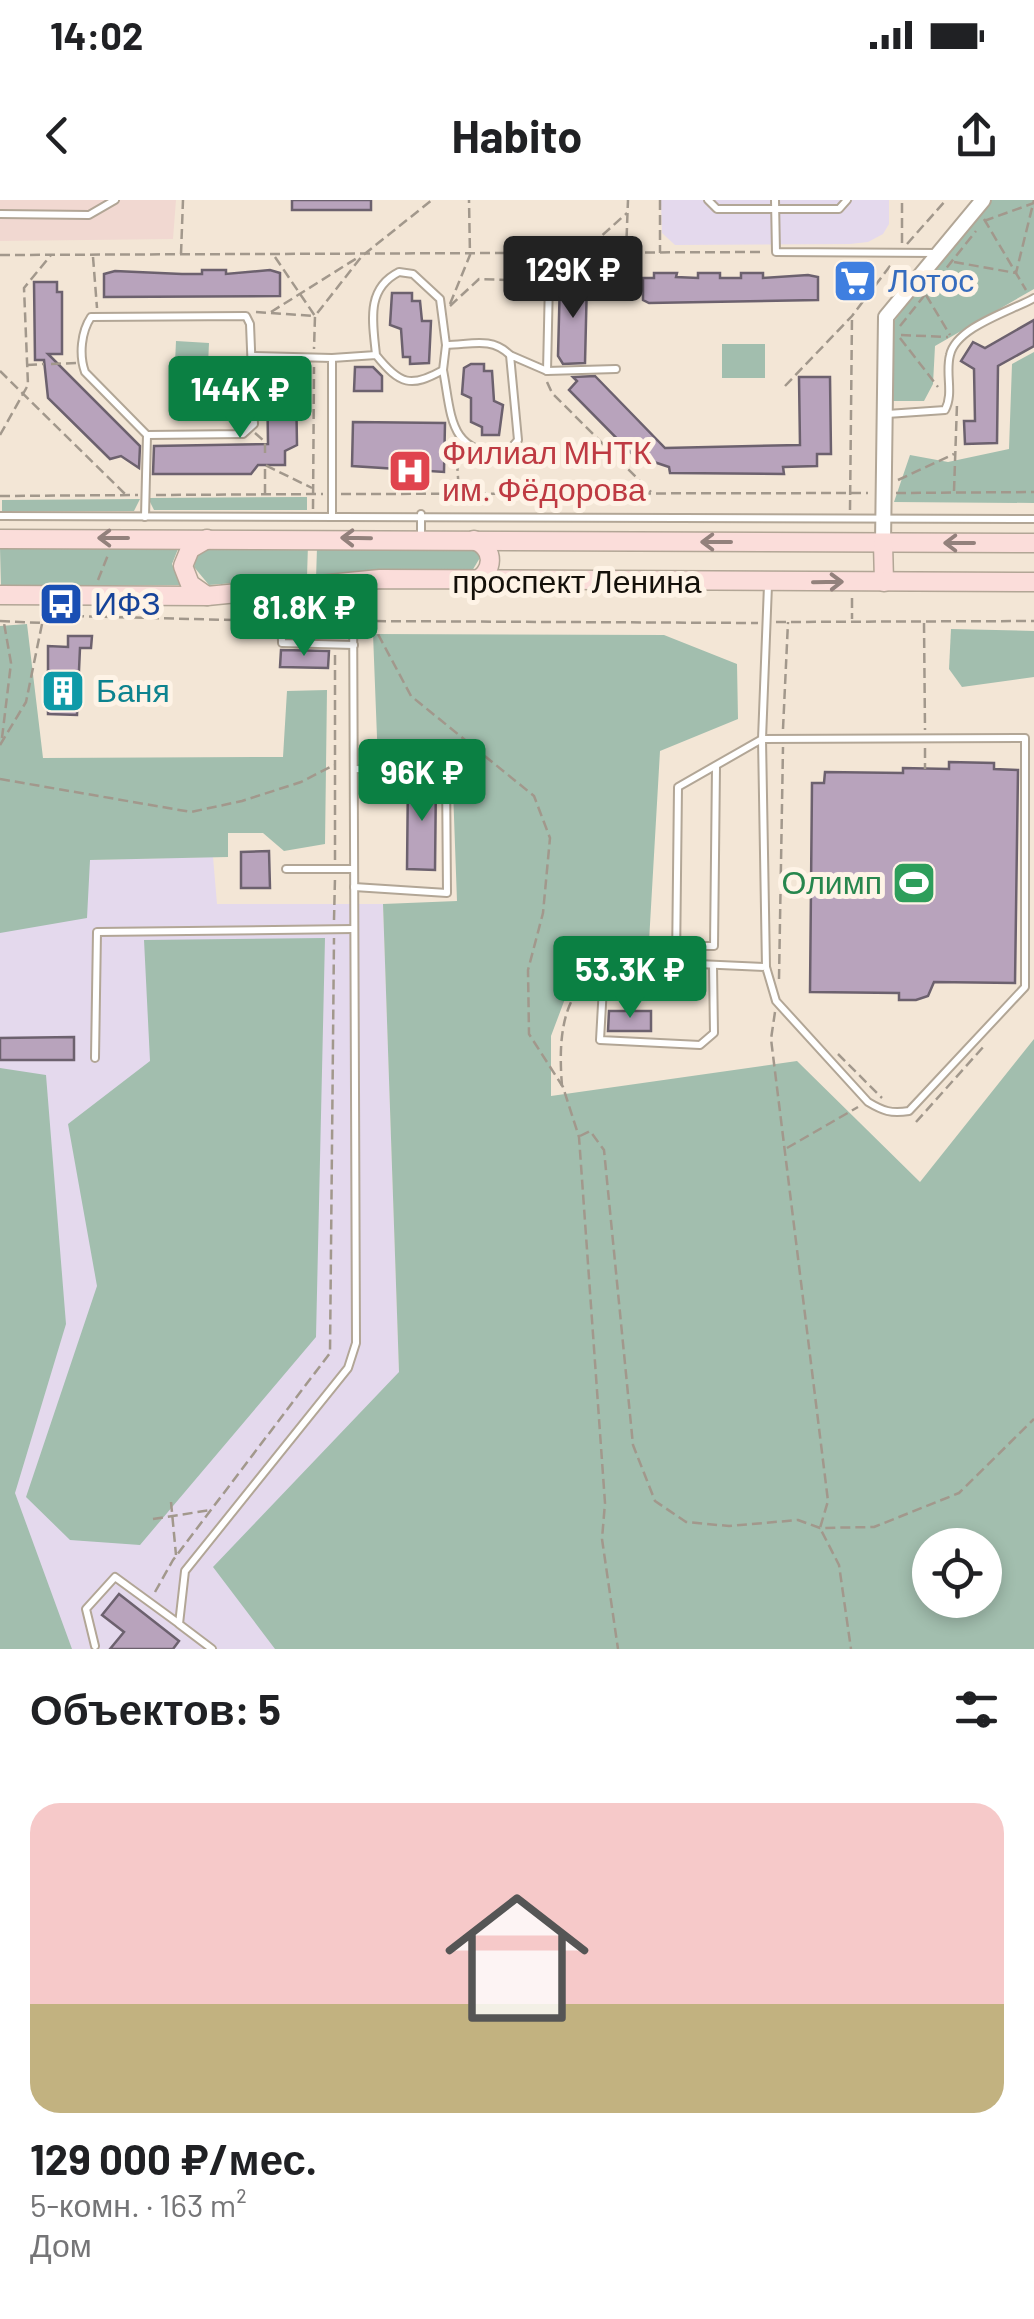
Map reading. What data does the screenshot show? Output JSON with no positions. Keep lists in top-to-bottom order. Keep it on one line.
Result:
{"streets":{"main road":["проспект Ленина"]},"places":{"supermarket":["Лотос"],"hospital":["Филиал МНТК им. Фёдорова"],"bus stop":["ИФЗ"],"building":["Баня"],"sports":["Олимп"]},"page":{"status":"14:02","header":"Habito","price":["129K ₽","144K ₽","81.8K ₽","96K ₽","53.3K ₽"],"heading":"Объектов: 5","list":[{"name":"129 000 ₽/мес.","note":"5-комн. · 163 m² · Дом"}]}}
